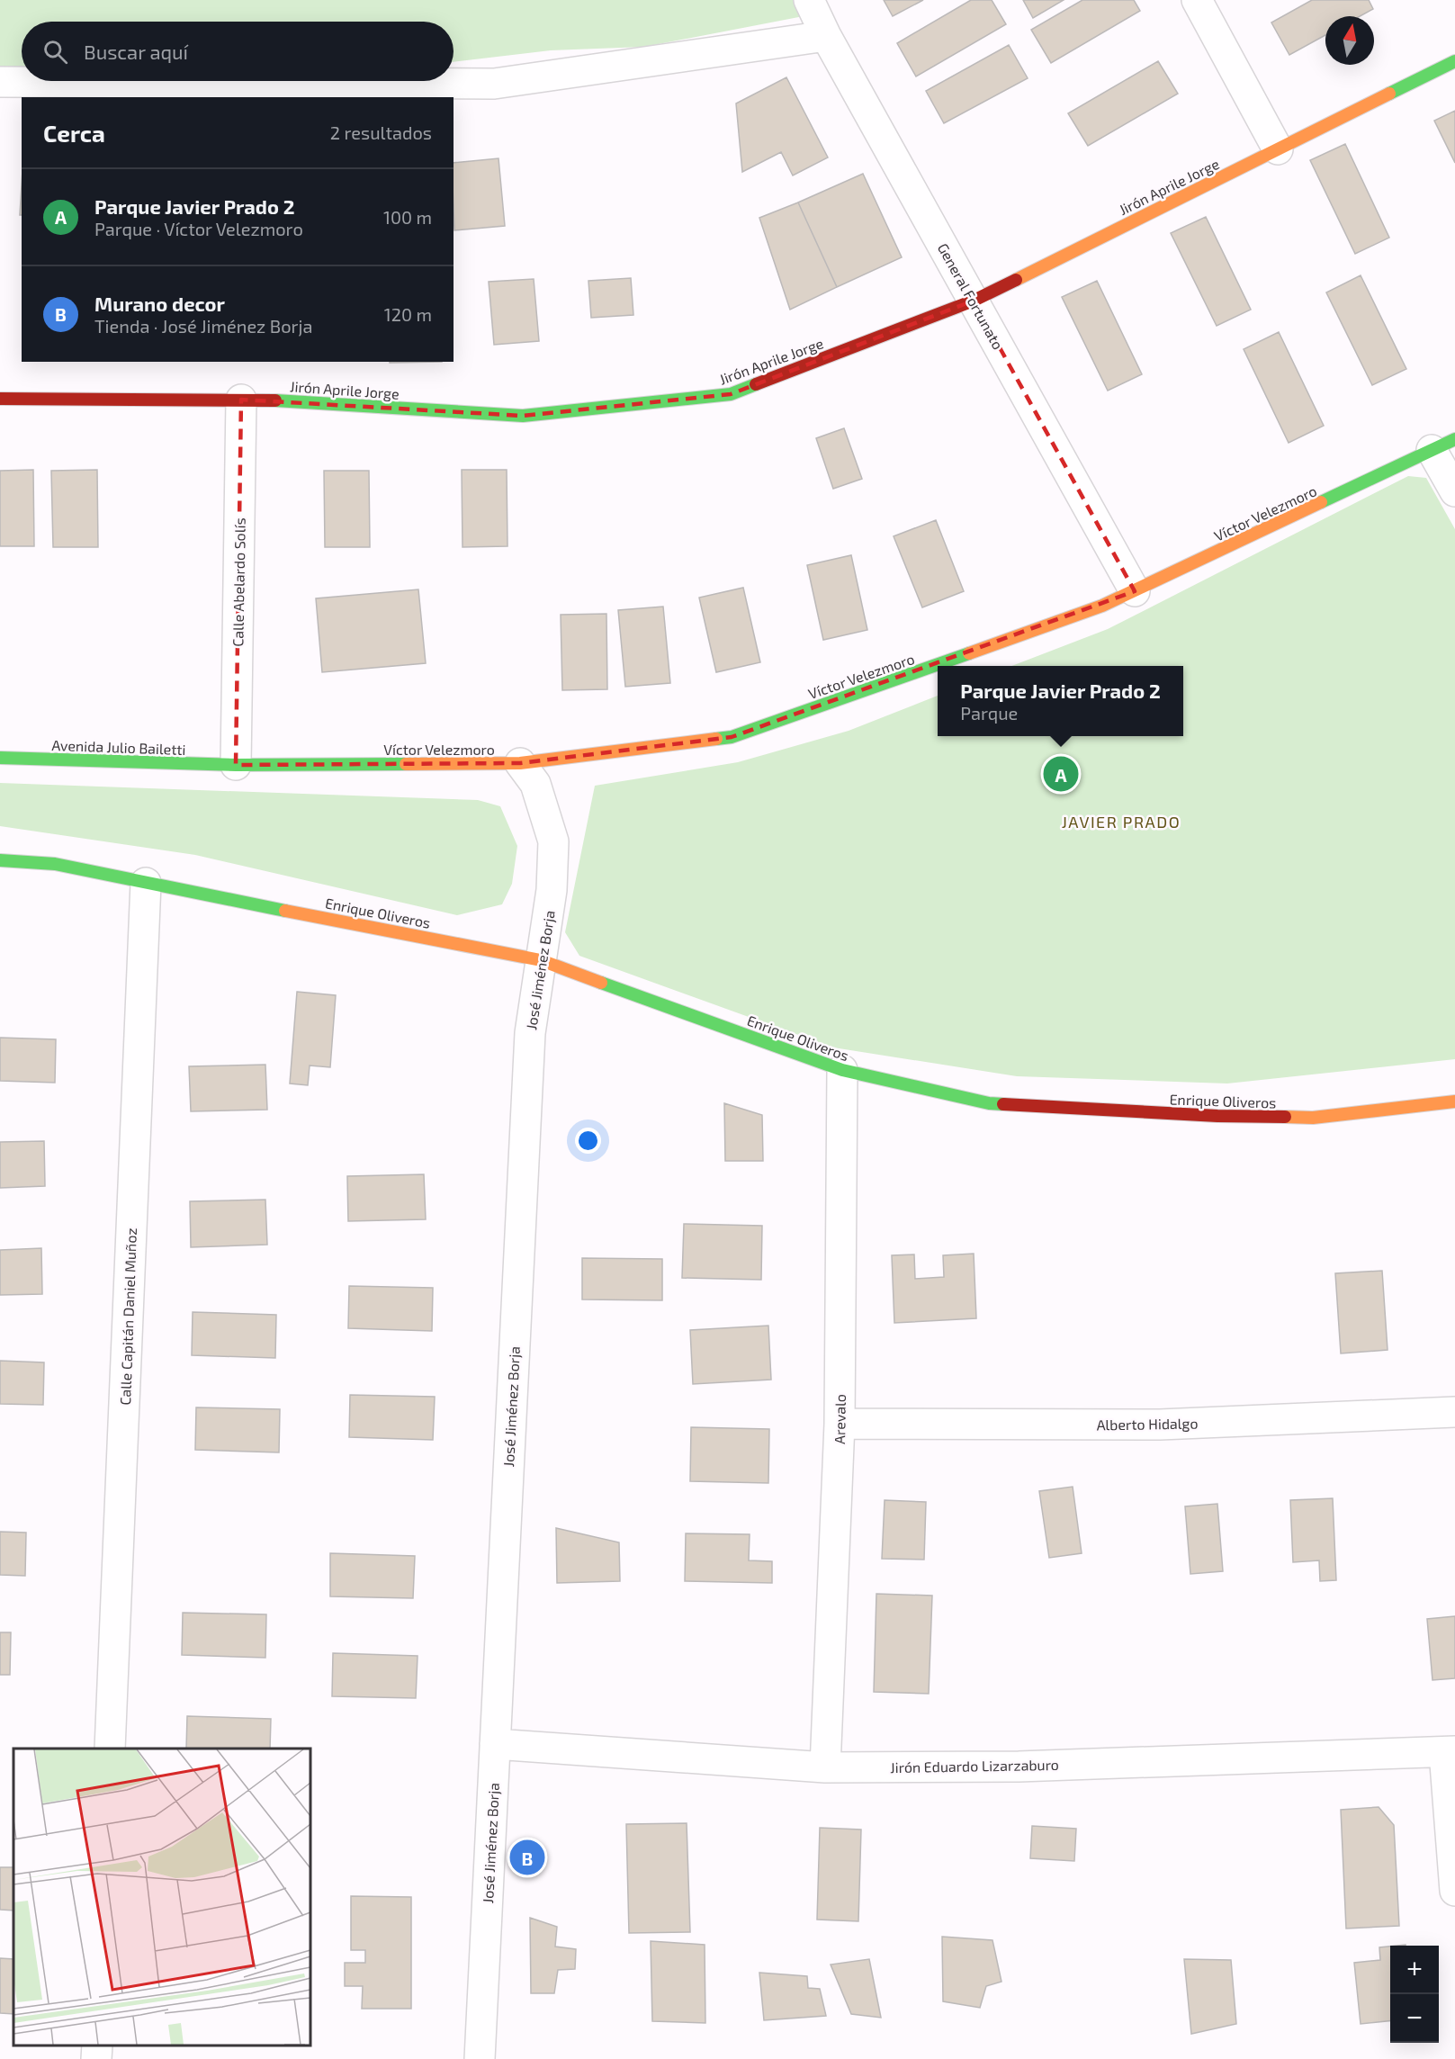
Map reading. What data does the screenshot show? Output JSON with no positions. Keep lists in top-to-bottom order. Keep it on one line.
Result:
{"streets":{"street":["Jirón Aprile Jorge","General Fortunato","Víctor Velezmoro","Calle Abelardo Solís","Avenida Julio Bailetti","Enrique Oliveros","José Jiménez Borja","Calle Capitán Daniel Muñoz","Arevalo","Alberto Hidalgo","Jirón Eduardo Lizarzaburo"]},"crossings":[["Jirón Aprile Jorge","General Fortunato"],["Jirón Aprile Jorge","Calle Abelardo Solís"],["General Fortunato","Víctor Velezmoro"],["Víctor Velezmoro","Calle Abelardo Solís"],["Víctor Velezmoro","Avenida Julio Bailetti"],["Víctor Velezmoro","José Jiménez Borja"],["Calle Abelardo Solís","Avenida Julio Bailetti"],["Enrique Oliveros","José Jiménez Borja"],["Enrique Oliveros","Calle Capitán Daniel Muñoz"],["Enrique Oliveros","Arevalo"],["José Jiménez Borja","Jirón Eduardo Lizarzaburo"],["Arevalo","Alberto Hidalgo"],["Arevalo","Jirón Eduardo Lizarzaburo"]],"districts":["JAVIER PRADO"],"north":"top","page":{"search":"Buscar aquí","heading":["Cerca","2 resultados"],"list":[{"mark":"A","name":"Parque Javier Prado 2","note":"Parque · Víctor Velezmoro","value":"100 m"},{"mark":"B","name":"Murano decor","note":"Tienda · José Jiménez Borja","value":"120 m"}],"popup":["Parque Javier Prado 2","Parque"],"pins":["A","B"],"map_buttons":["+","−"]}}
